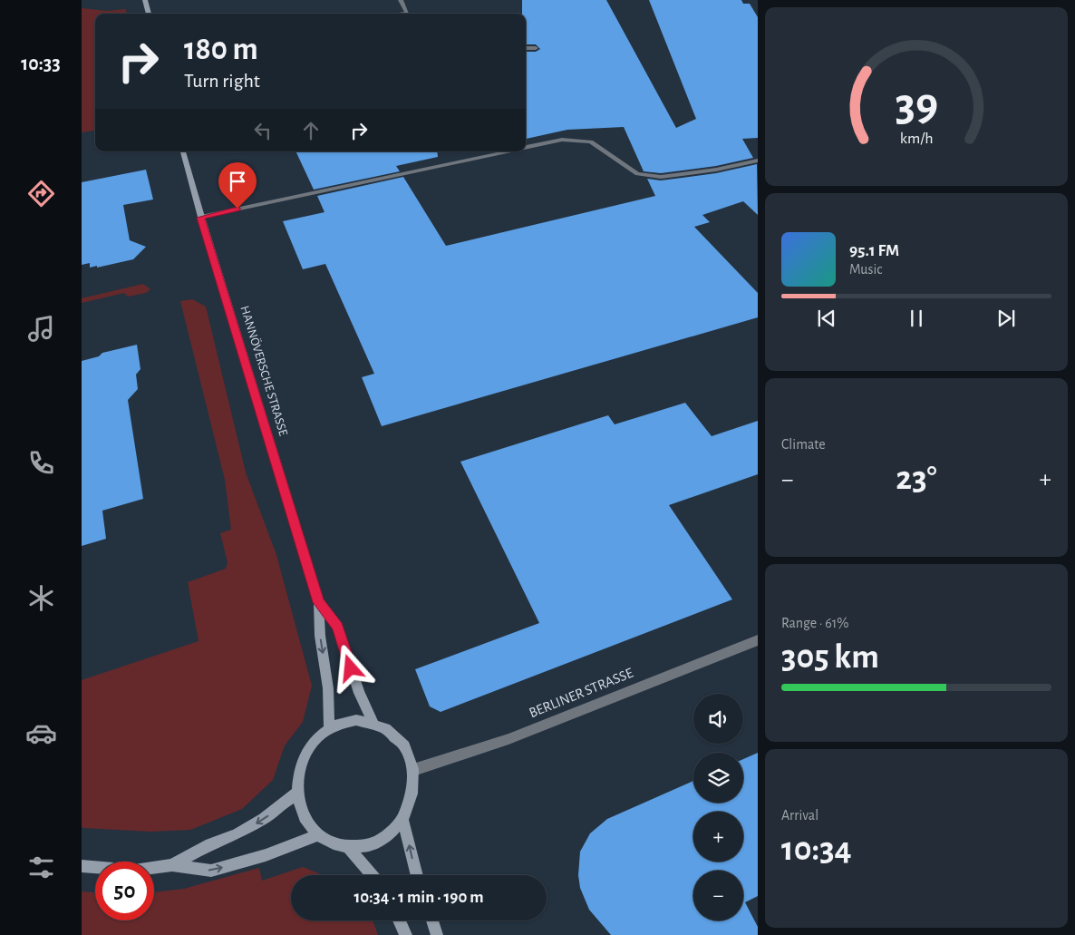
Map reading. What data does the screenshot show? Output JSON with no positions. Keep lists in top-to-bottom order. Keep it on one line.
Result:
{"streets":{"main road":["HANNÖVERSCHE STRASSE"],"street":["BERLINER STRASSE"]},"crossings":[["HANNÖVERSCHE STRASSE","BERLINER STRASSE"]],"page":{"tabs":"10:33","turn":["180 m","Turn right"],"song":["95.1 FM","Music"],"tile":["Climate",["Range · 61%","305 km"],["Arrival","10:34"]],"heat":["−","23°","+"],"map_buttons":["+","−"],"limit":"50","trip":"10:34 · 1 min · 190 m","gauge":["39","km/h"]}}
